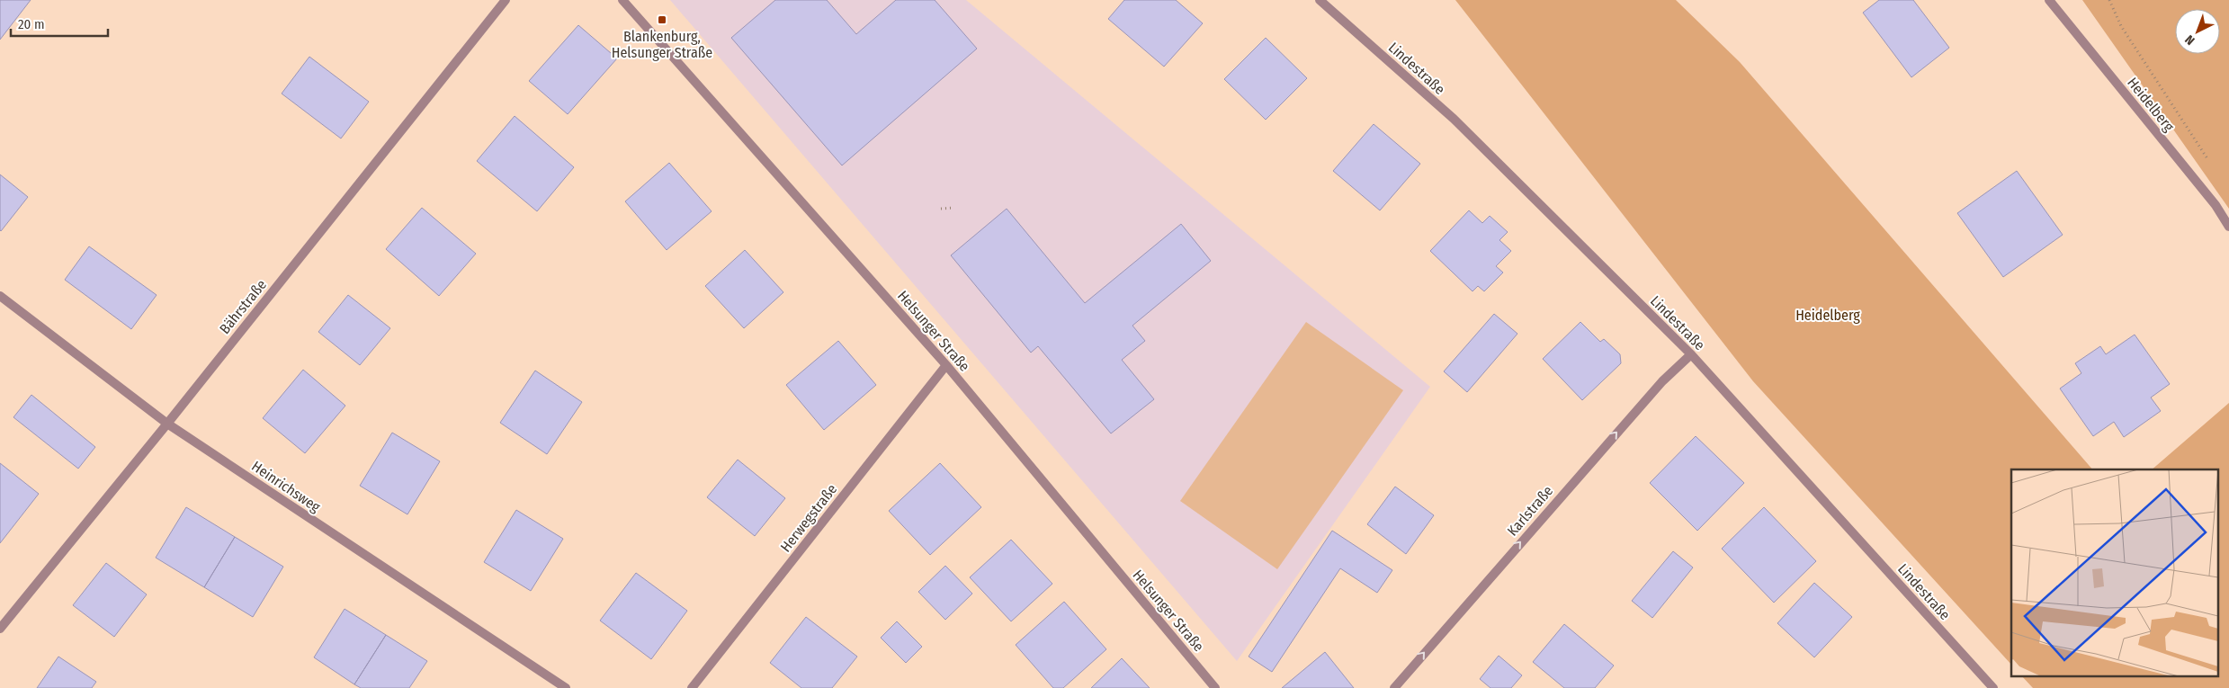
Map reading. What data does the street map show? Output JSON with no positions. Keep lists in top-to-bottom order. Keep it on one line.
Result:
{"streets":{"street":["Lindestraße","Heidelberg","Bährstraße","Helsunger Straße","Heinrichsweg","Karlstraße","Herwegstraße"]},"crossings":[["Lindestraße","Karlstraße"],["Bährstraße","Heinrichsweg"],["Helsunger Straße","Herwegstraße"]],"one_way":["Karlstraße"],"parks":["Heidelberg"],"places":{"transit":["Blankenburg, Helsunger Straße"]},"scale_bar":"20 m","north":"bottom left"}
